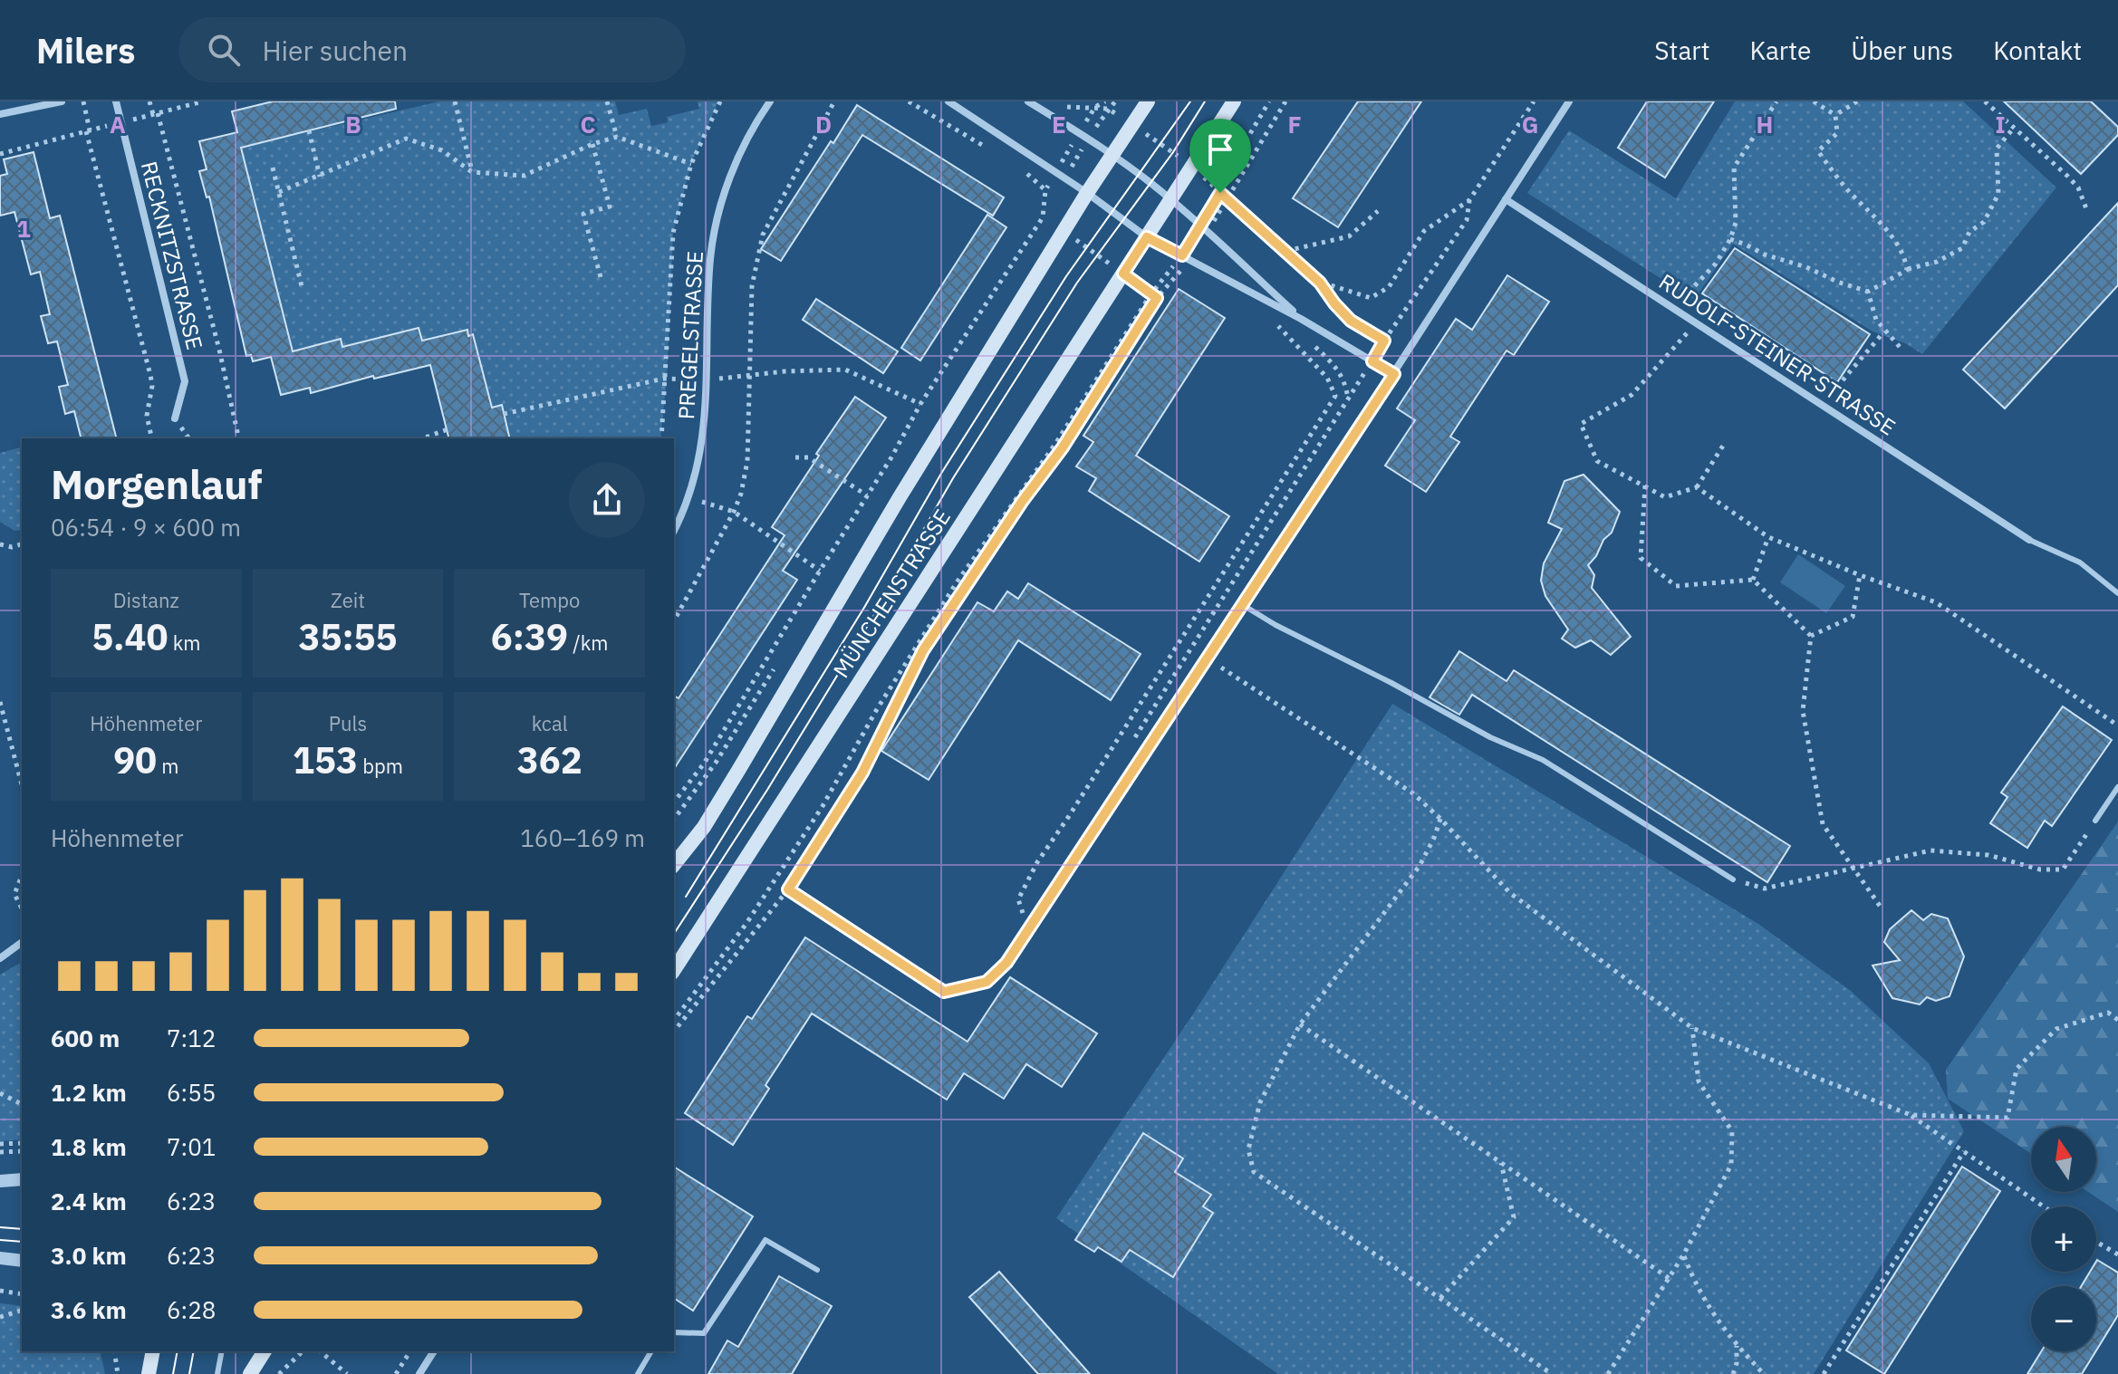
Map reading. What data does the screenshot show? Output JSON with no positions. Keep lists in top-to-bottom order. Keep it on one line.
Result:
{"streets":{"main road":["MÜNCHENSTRASSE"],"street":["RECKNITZSTRASSE","PREGELSTRASSE","RUDOLF-STEINER-STRASSE"]},"north":"top","page":{"header":"Milers","search":"Hier suchen","nav":["Start","Karte","Über uns","Kontakt"],"heading":["Morgenlauf","06:54 · 9 × 600 m"],"stats":[["Distanz","5.40 km"],["Zeit","35:55"],["Tempo","6:39 /km"],["Höhenmeter","90 m"],["Puls","153 bpm"],["kcal","362"]],"chart":["Höhenmeter","160–169 m"],"list":[{"name":"600 m","note":"7:12"},{"name":"1.2 km","note":"6:55"},{"name":"1.8 km","note":"7:01"},{"name":"2.4 km","note":"6:23"},{"name":"3.0 km","note":"6:23"},{"name":"3.6 km","note":"6:28"}],"map_buttons":["+","−"]},"grid":{"columns":["A","B","C","D","E","F","G","H","I"],"rows":["1"]}}
